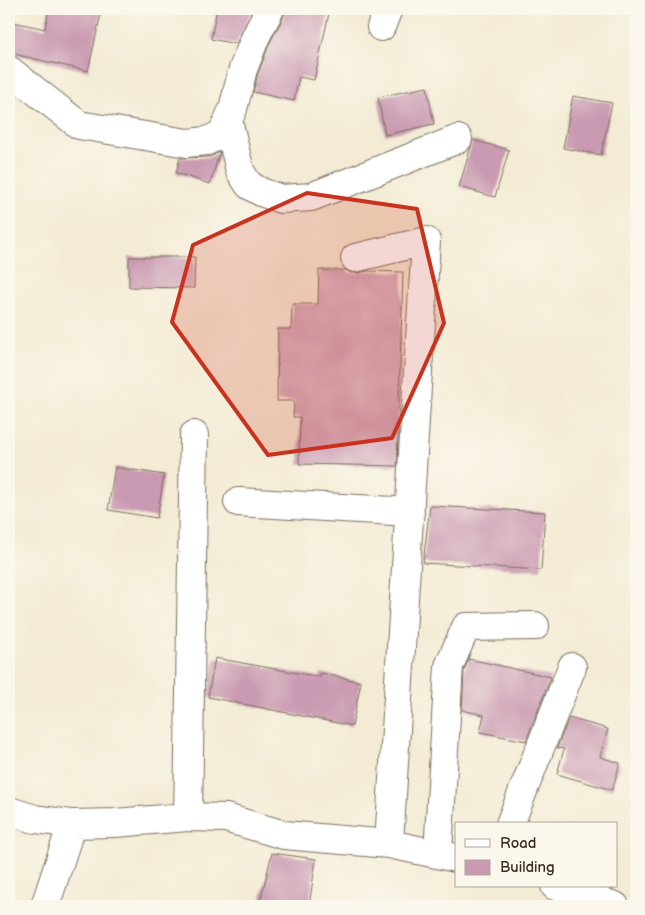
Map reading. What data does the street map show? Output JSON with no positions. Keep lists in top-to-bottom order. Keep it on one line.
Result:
{"legend":["Road","Building"]}
